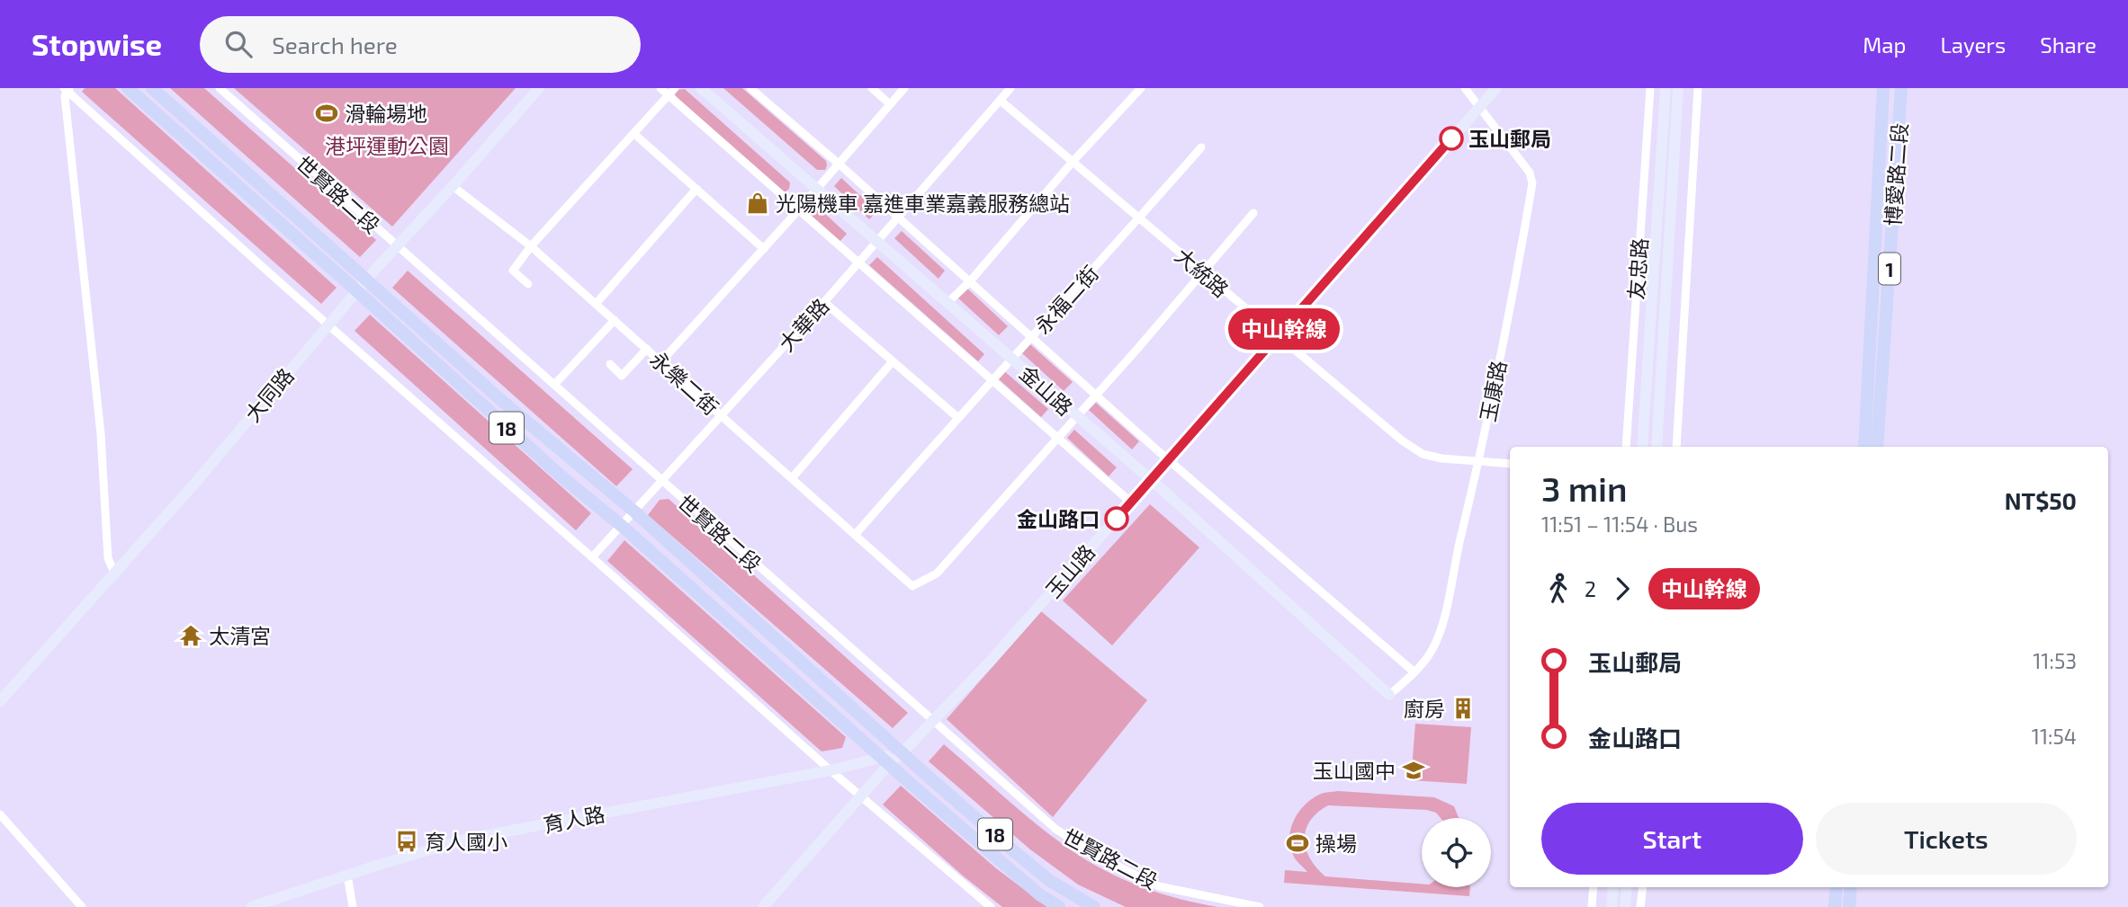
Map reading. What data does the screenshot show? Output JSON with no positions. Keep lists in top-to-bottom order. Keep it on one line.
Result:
{"streets":{"main road":["博愛路二段","世賢路二段","1","18"],"street":["友忠路","大統路","永福二街","大華路","永樂二街","金山路","玉康路","大同路","玉山路","育人路"]},"crossings":[["世賢路二段","大華路"],["世賢路二段","大同路"],["世賢路二段","玉山路"],["世賢路二段","育人路"],["大統路","永福二街"],["大統路","大華路"],["大統路","玉康路"],["大統路","玉山路"],["永福二街","永樂二街"],["永福二街","金山路"],["大華路","永樂二街"],["大華路","金山路"],["大華路","18"],["永樂二街","金山路"],["永樂二街","大同路"],["金山路","玉康路"],["金山路","玉山路"],["玉康路","玉山路"],["大同路","18"],["18","育人路"],["玉山路","育人路"]],"parks":["港坪運動公園"],"places":{"sports":["滑輪場地","操場"],"other":["玉山郵局","金山路口"],"shop":["光陽機車 嘉進車業嘉義服務總站"],"temple":["太清宮"],"building":["廚房"],"school or university":["玉山國中"],"bus stop":["育人國小"]},"lines":["bus line 中山幹線"],"page":{"header":"Stopwise","search":"Search here","nav":["Map","Layers","Share"],"on_map":"中山幹線","heading":["3 min","11:51 – 11:54 · Bus","NT$50"],"legs":["2","中山幹線"],"list":[{"name":"玉山郵局","value":"11:53"},{"name":"金山路口","value":"11:54"}],"buttons":["Start","Tickets"]}}
